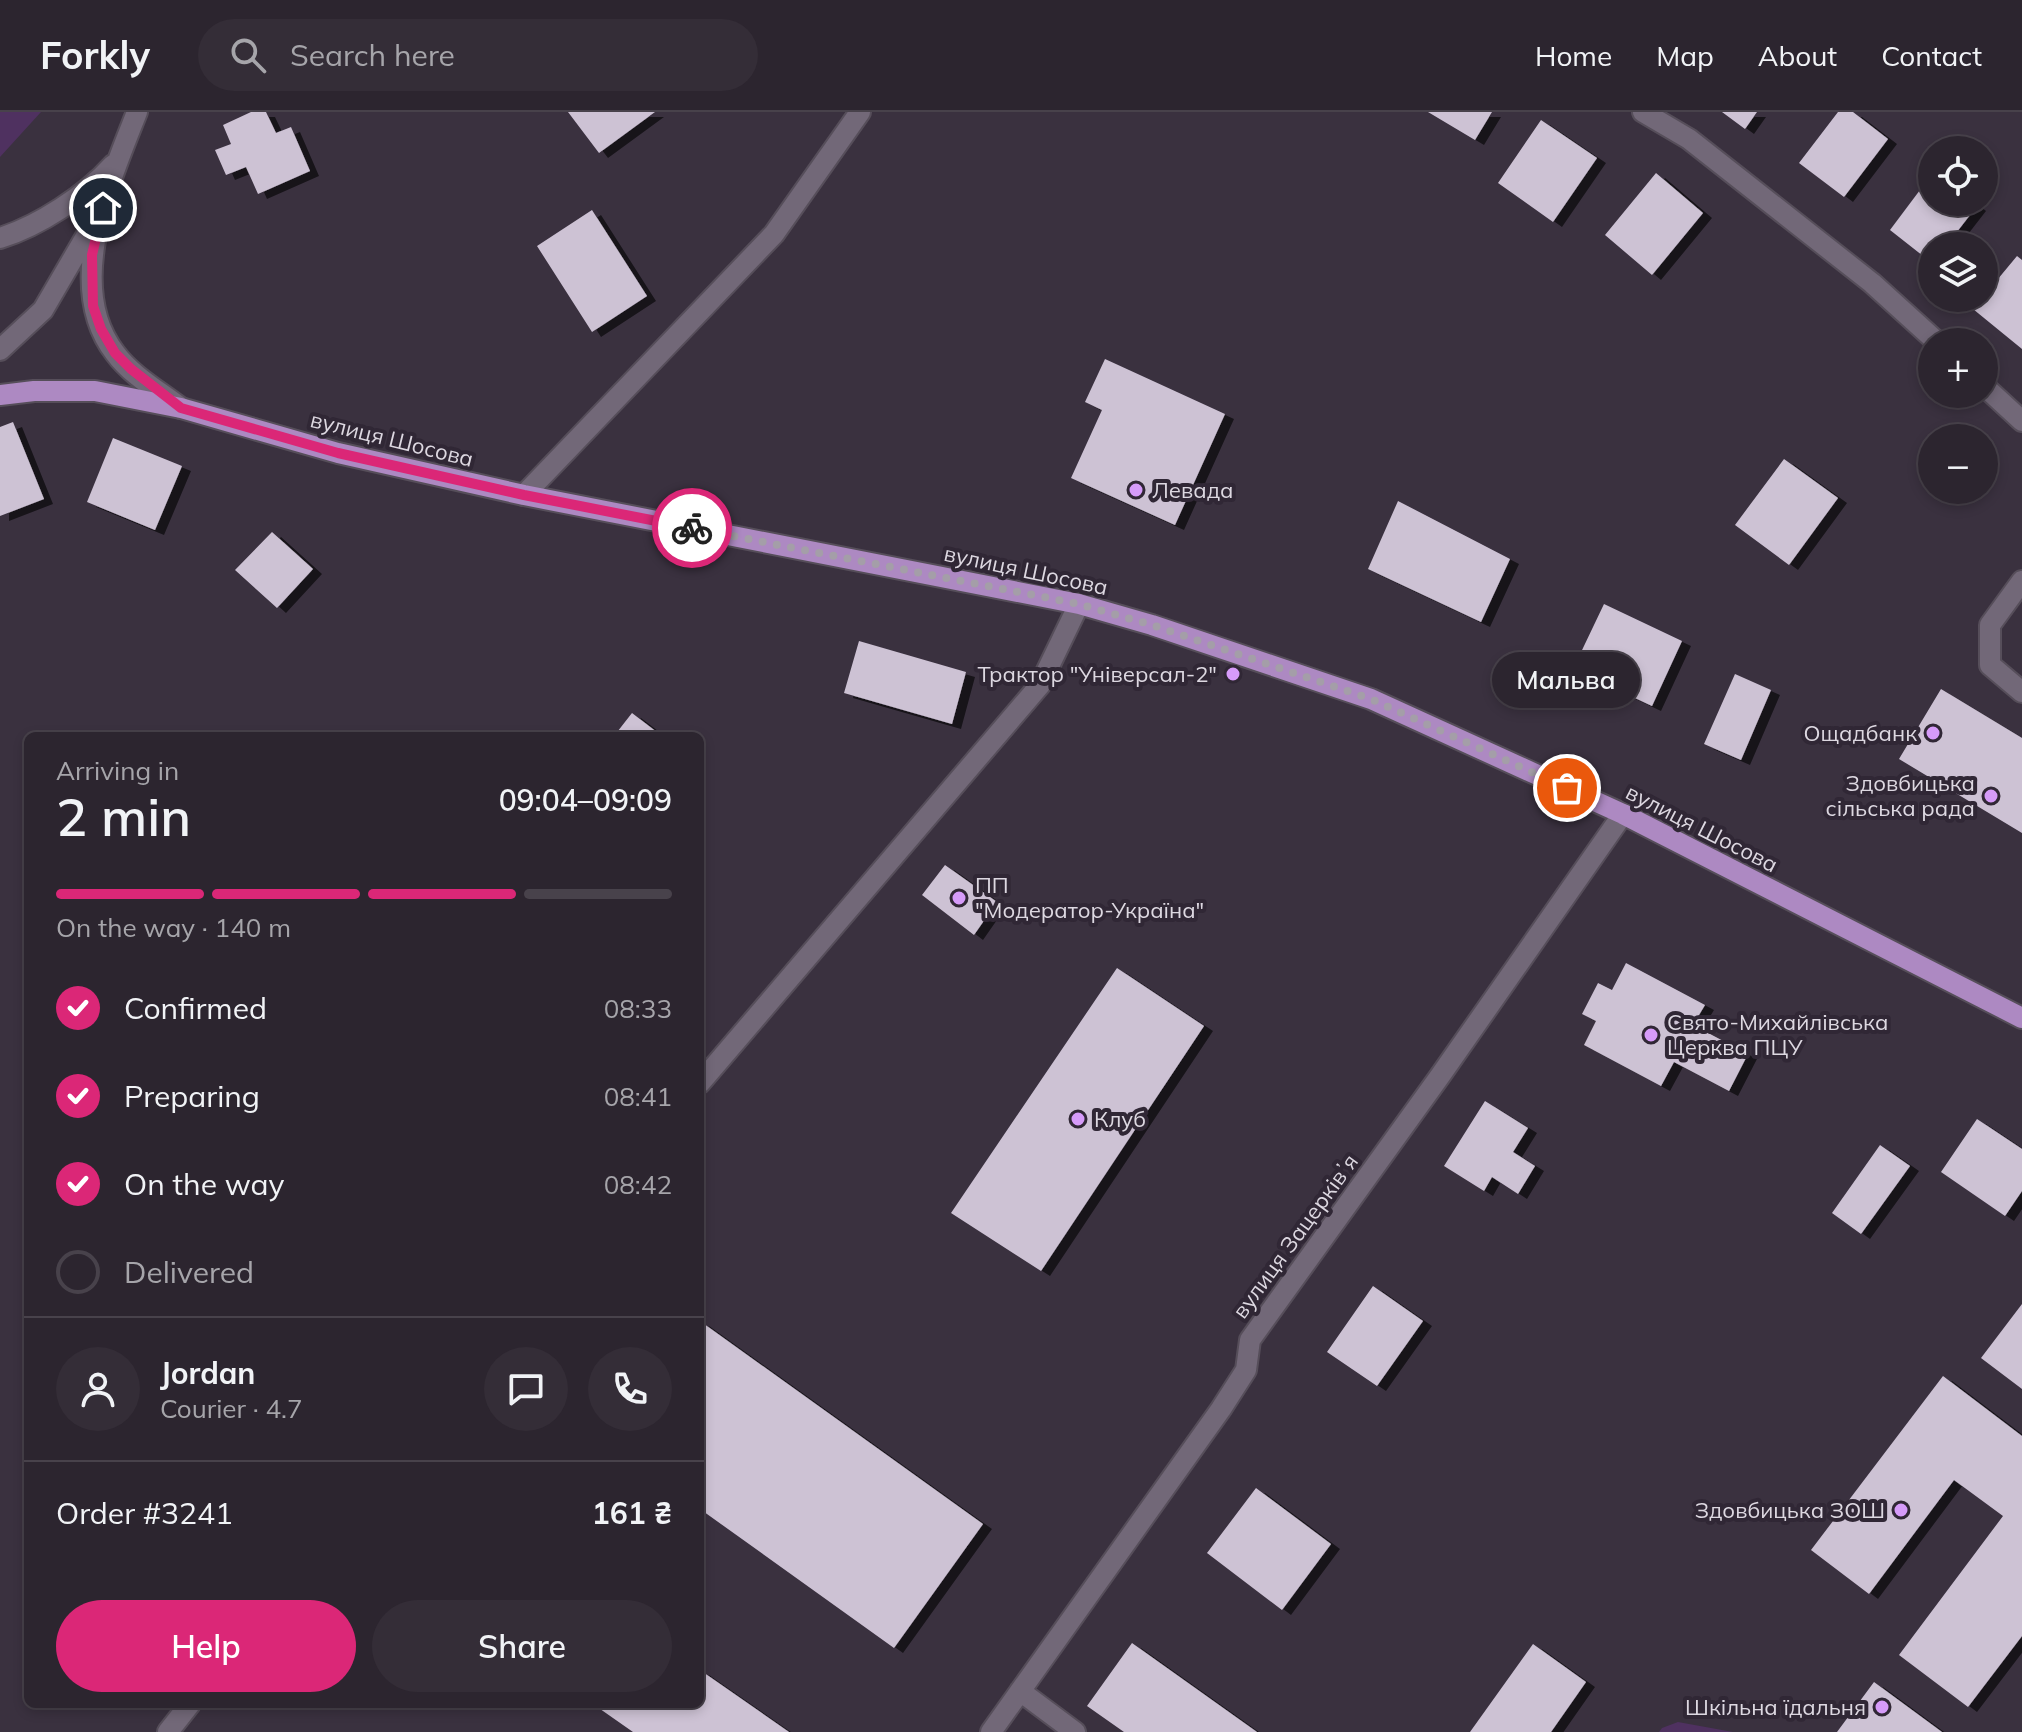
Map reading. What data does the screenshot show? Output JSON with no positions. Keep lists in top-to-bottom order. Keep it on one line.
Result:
{"streets":{"main road":["вулиця Шосова"],"street":["вулиця Зацерківʼя"]},"crossings":[["вулиця Шосова","вулиця Зацерківʼя"]],"places":["Левада","Трактор \"Універсал-2\"","Ощадбанк","Мальва","Здовбицька сільська рада","ПП \"Модератор-Україна\"","Свято-Михайлівська Церква ПЦУ","Клуб","Здовбицька ЗОШ","Шкільна їдальня"],"page":{"header":"Forkly","search":"Search here","nav":["Home","Map","About","Contact"],"map_buttons":["+","−"],"bubble":"Мальва","heading":["2 min","Arriving in","09:04–09:09"],"panel":["Jordan","Courier · 4.7","Order #3241","161 ₴"],"bar":"On the way · 140 m","list":[["Confirmed","08:33"],["Preparing","08:41"],["On the way","08:42"],"Delivered"],"buttons":["Help","Share"]}}
